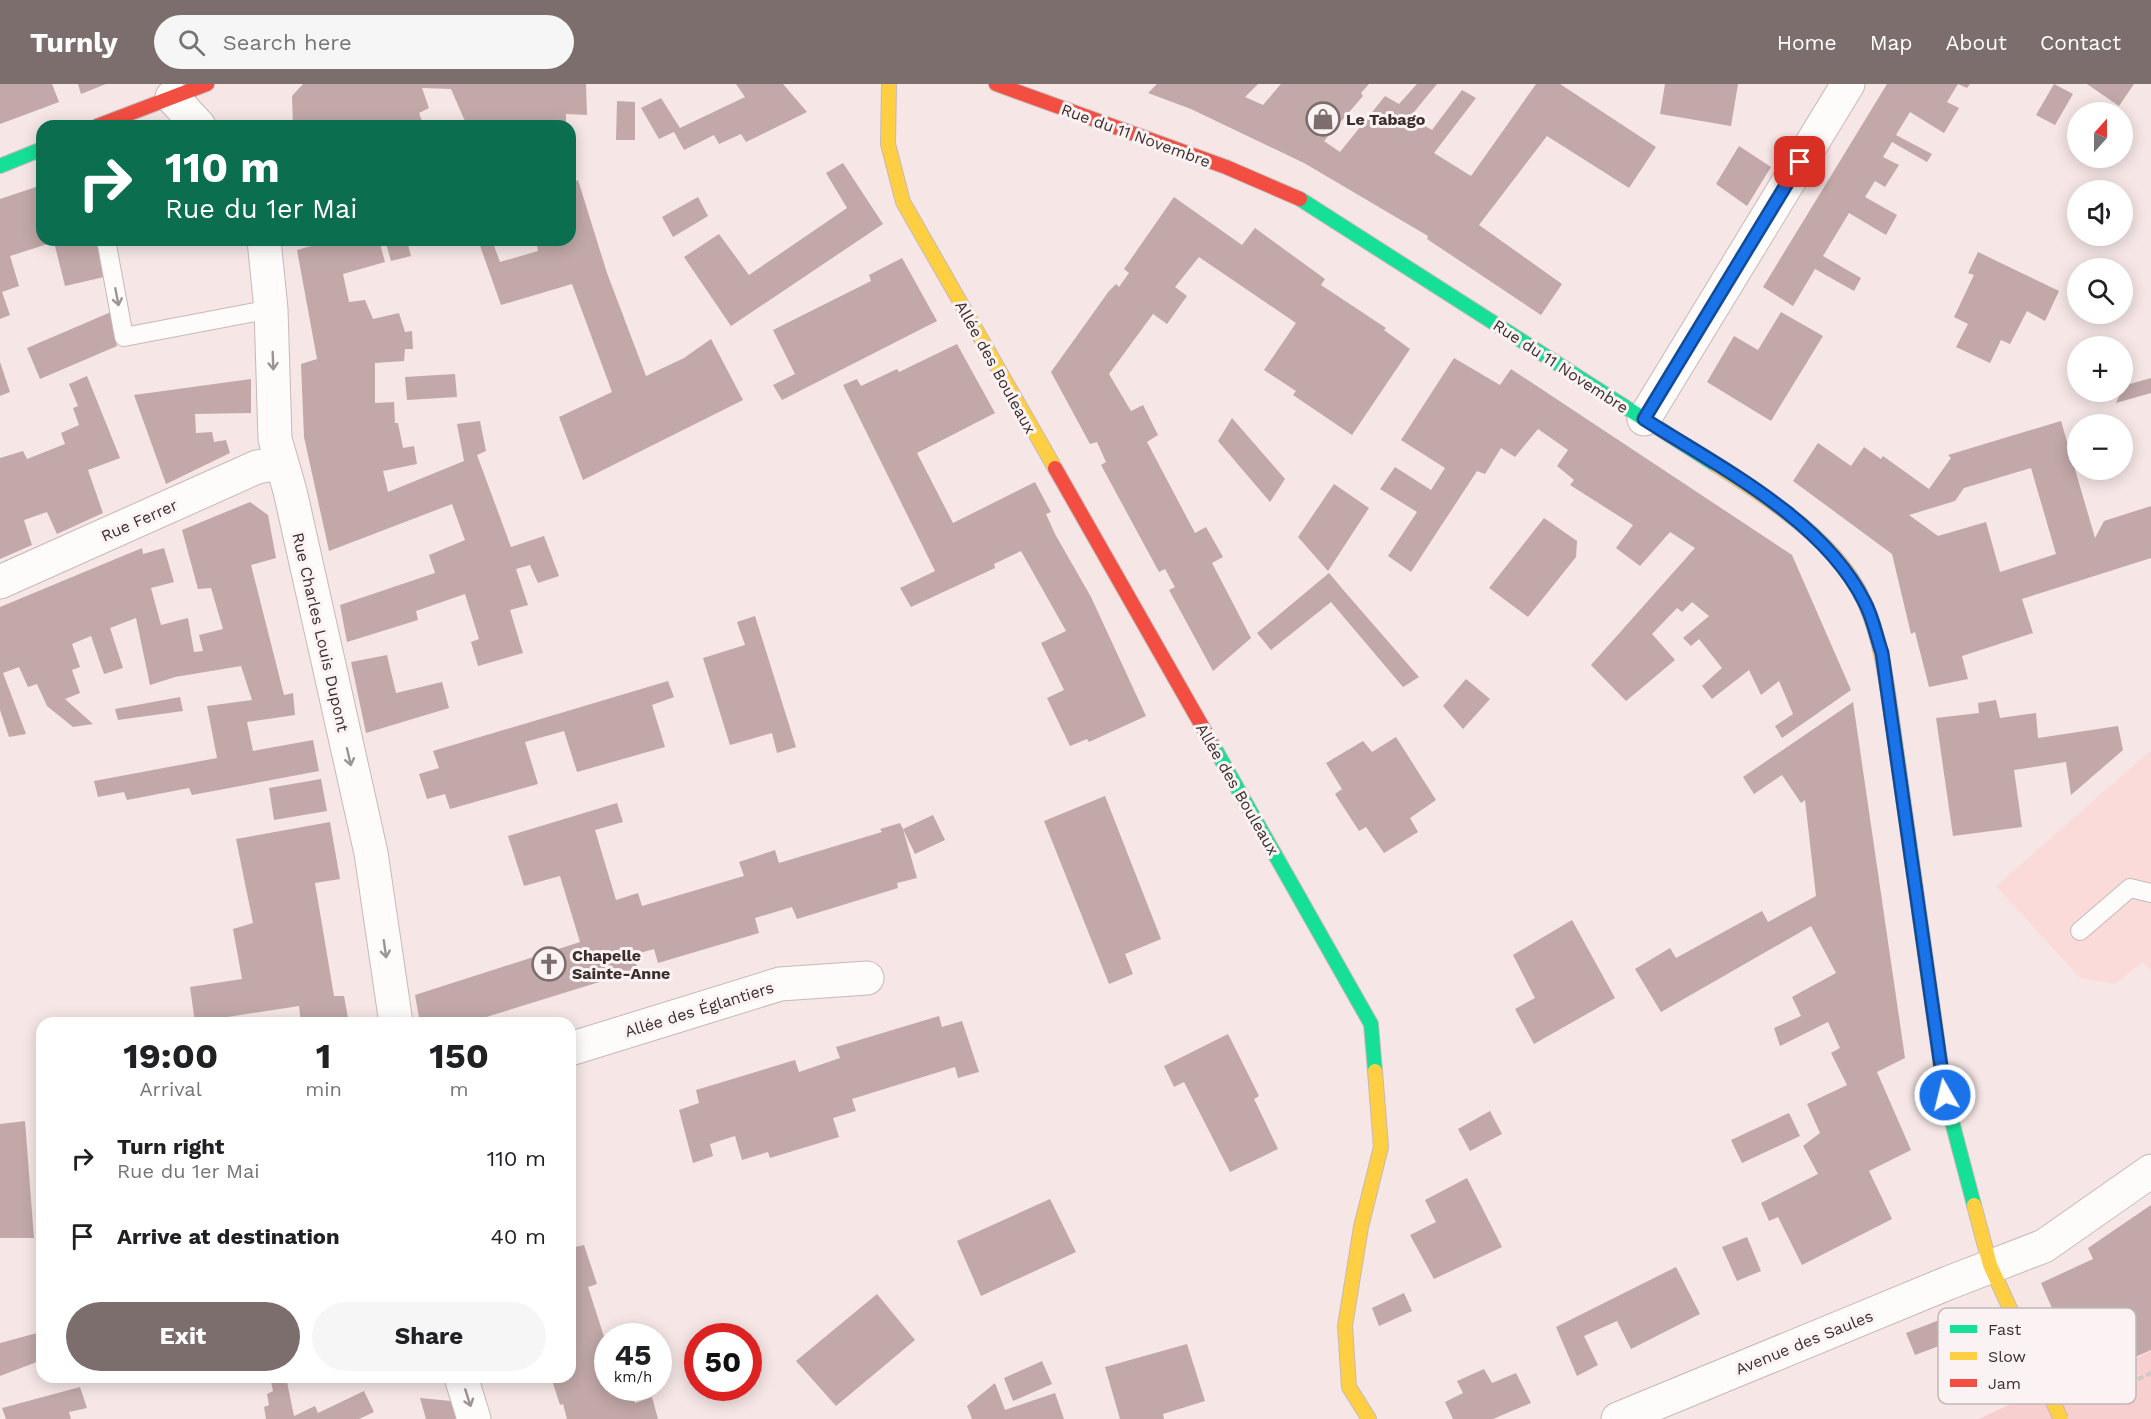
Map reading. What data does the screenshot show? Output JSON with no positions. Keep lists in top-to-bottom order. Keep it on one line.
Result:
{"streets":{"main road":["Rue du 11 Novembre","Allée des Bouleaux"],"street":["Rue Ferrer","Rue Charles Louis Dupont","Allée des Églantiers","Avenue des Saules"]},"crossings":[["Rue du 11 Novembre","Avenue des Saules"],["Rue Ferrer","Rue Charles Louis Dupont"]],"one_way":["Rue Charles Louis Dupont"],"places":{"shop":["Le Tabago"],"church":["Chapelle Sainte-Anne"]},"legend":["Fast","Slow","Jam"],"north":"top","page":{"header":"Turnly","search":"Search here","nav":["Home","Map","About","Contact"],"map_buttons":["+","−"],"turn":["110 m","Rue du 1er Mai"],"eta":["19:00","Arrival","1","min","150","m"],"list":[{"name":"Turn right","note":"Rue du 1er Mai","value":"110 m"},{"name":"Arrive at destination","value":"40 m"}],"buttons":["Exit","Share"],"speed":"45 km/h","limit":"50"}}
